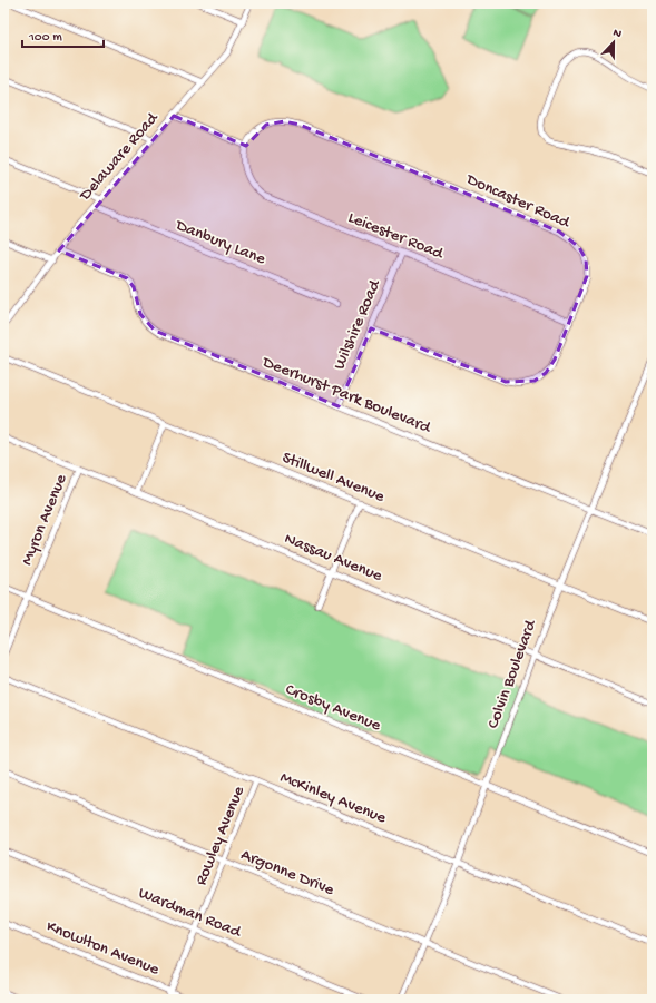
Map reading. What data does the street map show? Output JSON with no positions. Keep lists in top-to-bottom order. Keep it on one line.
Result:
{"streets":{"street":["Delaware Road","Doncaster Road","Leicester Road","Danbury Lane","Wilshire Road","Deerhurst Park Boulevard","Stillwell Avenue","Myron Avenue","Nassau Avenue","Colvin Boulevard","Crosby Avenue","McKinley Avenue","Rowley Avenue","Argonne Drive","Wardman Road","Knowlton Avenue"]},"crossings":[["Delaware Road","Danbury Lane"],["Delaware Road","Deerhurst Park Boulevard"],["Doncaster Road","Leicester Road"],["Doncaster Road","Wilshire Road"],["Leicester Road","Wilshire Road"],["Wilshire Road","Deerhurst Park Boulevard"],["Deerhurst Park Boulevard","Colvin Boulevard"],["Stillwell Avenue","Colvin Boulevard"],["Myron Avenue","Nassau Avenue"],["Myron Avenue","Crosby Avenue"],["Nassau Avenue","Colvin Boulevard"],["Colvin Boulevard","Crosby Avenue"],["Colvin Boulevard","McKinley Avenue"],["Colvin Boulevard","Argonne Drive"],["McKinley Avenue","Rowley Avenue"],["Rowley Avenue","Argonne Drive"],["Rowley Avenue","Wardman Road"],["Rowley Avenue","Knowlton Avenue"]],"scale_bar":"100 m","north":"top"}
